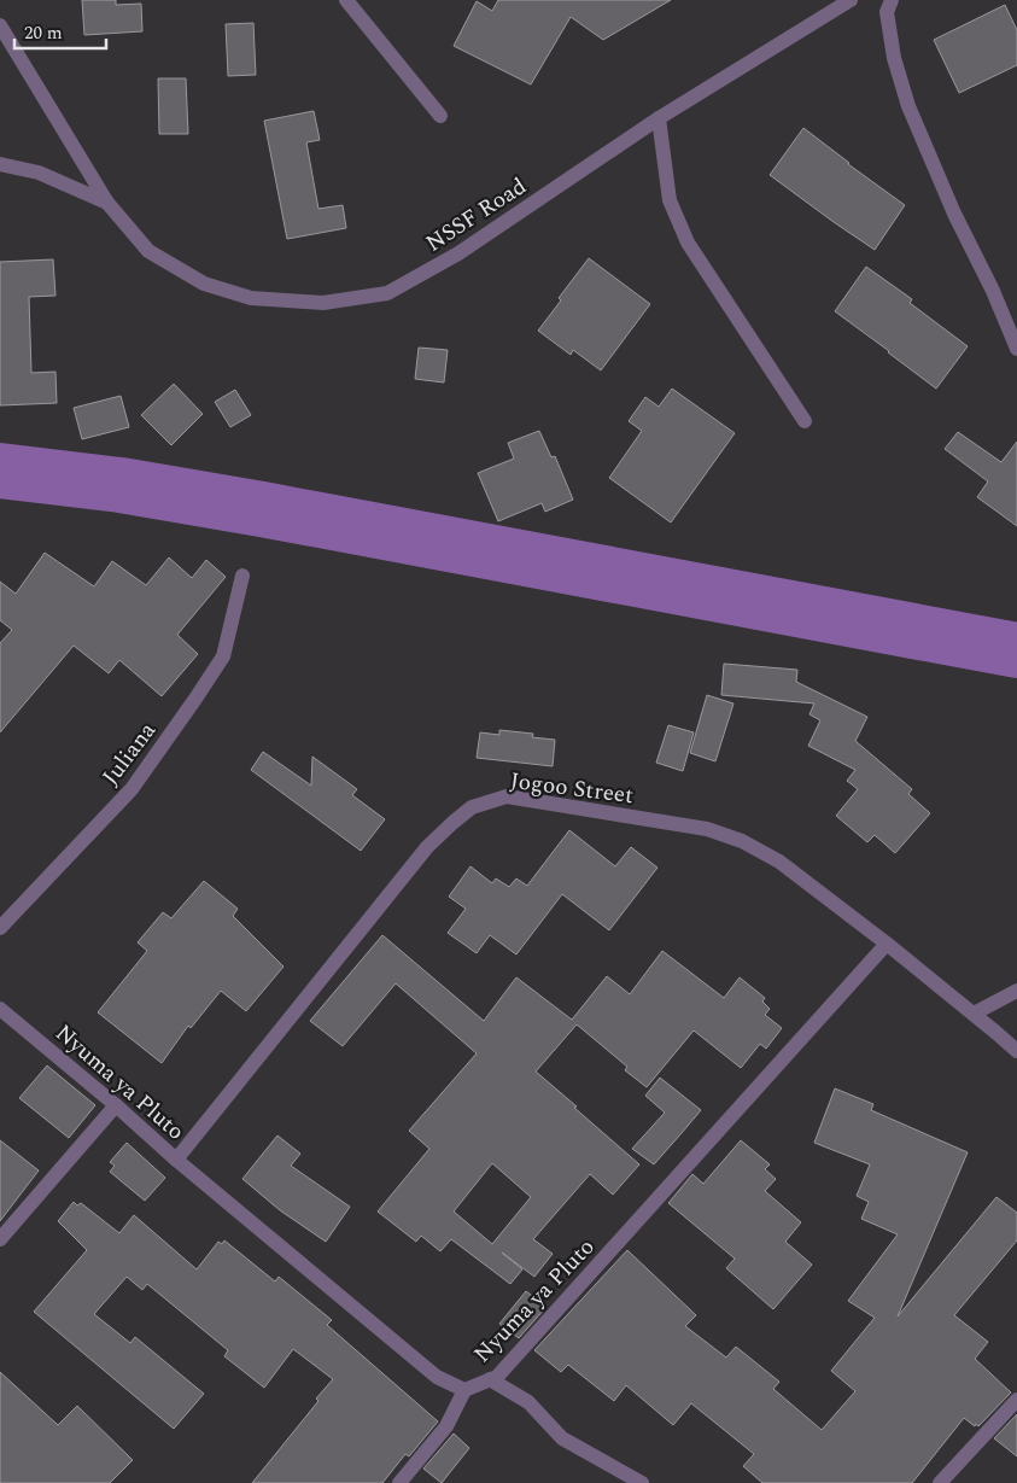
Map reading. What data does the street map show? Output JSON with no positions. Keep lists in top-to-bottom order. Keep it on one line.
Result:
{"streets":{"street":["NSSF Road","Juliana","Jogoo Street","Nyuma ya Pluto"]},"crossings":[["Jogoo Street","Nyuma ya Pluto"]],"scale_bar":"20 m"}
